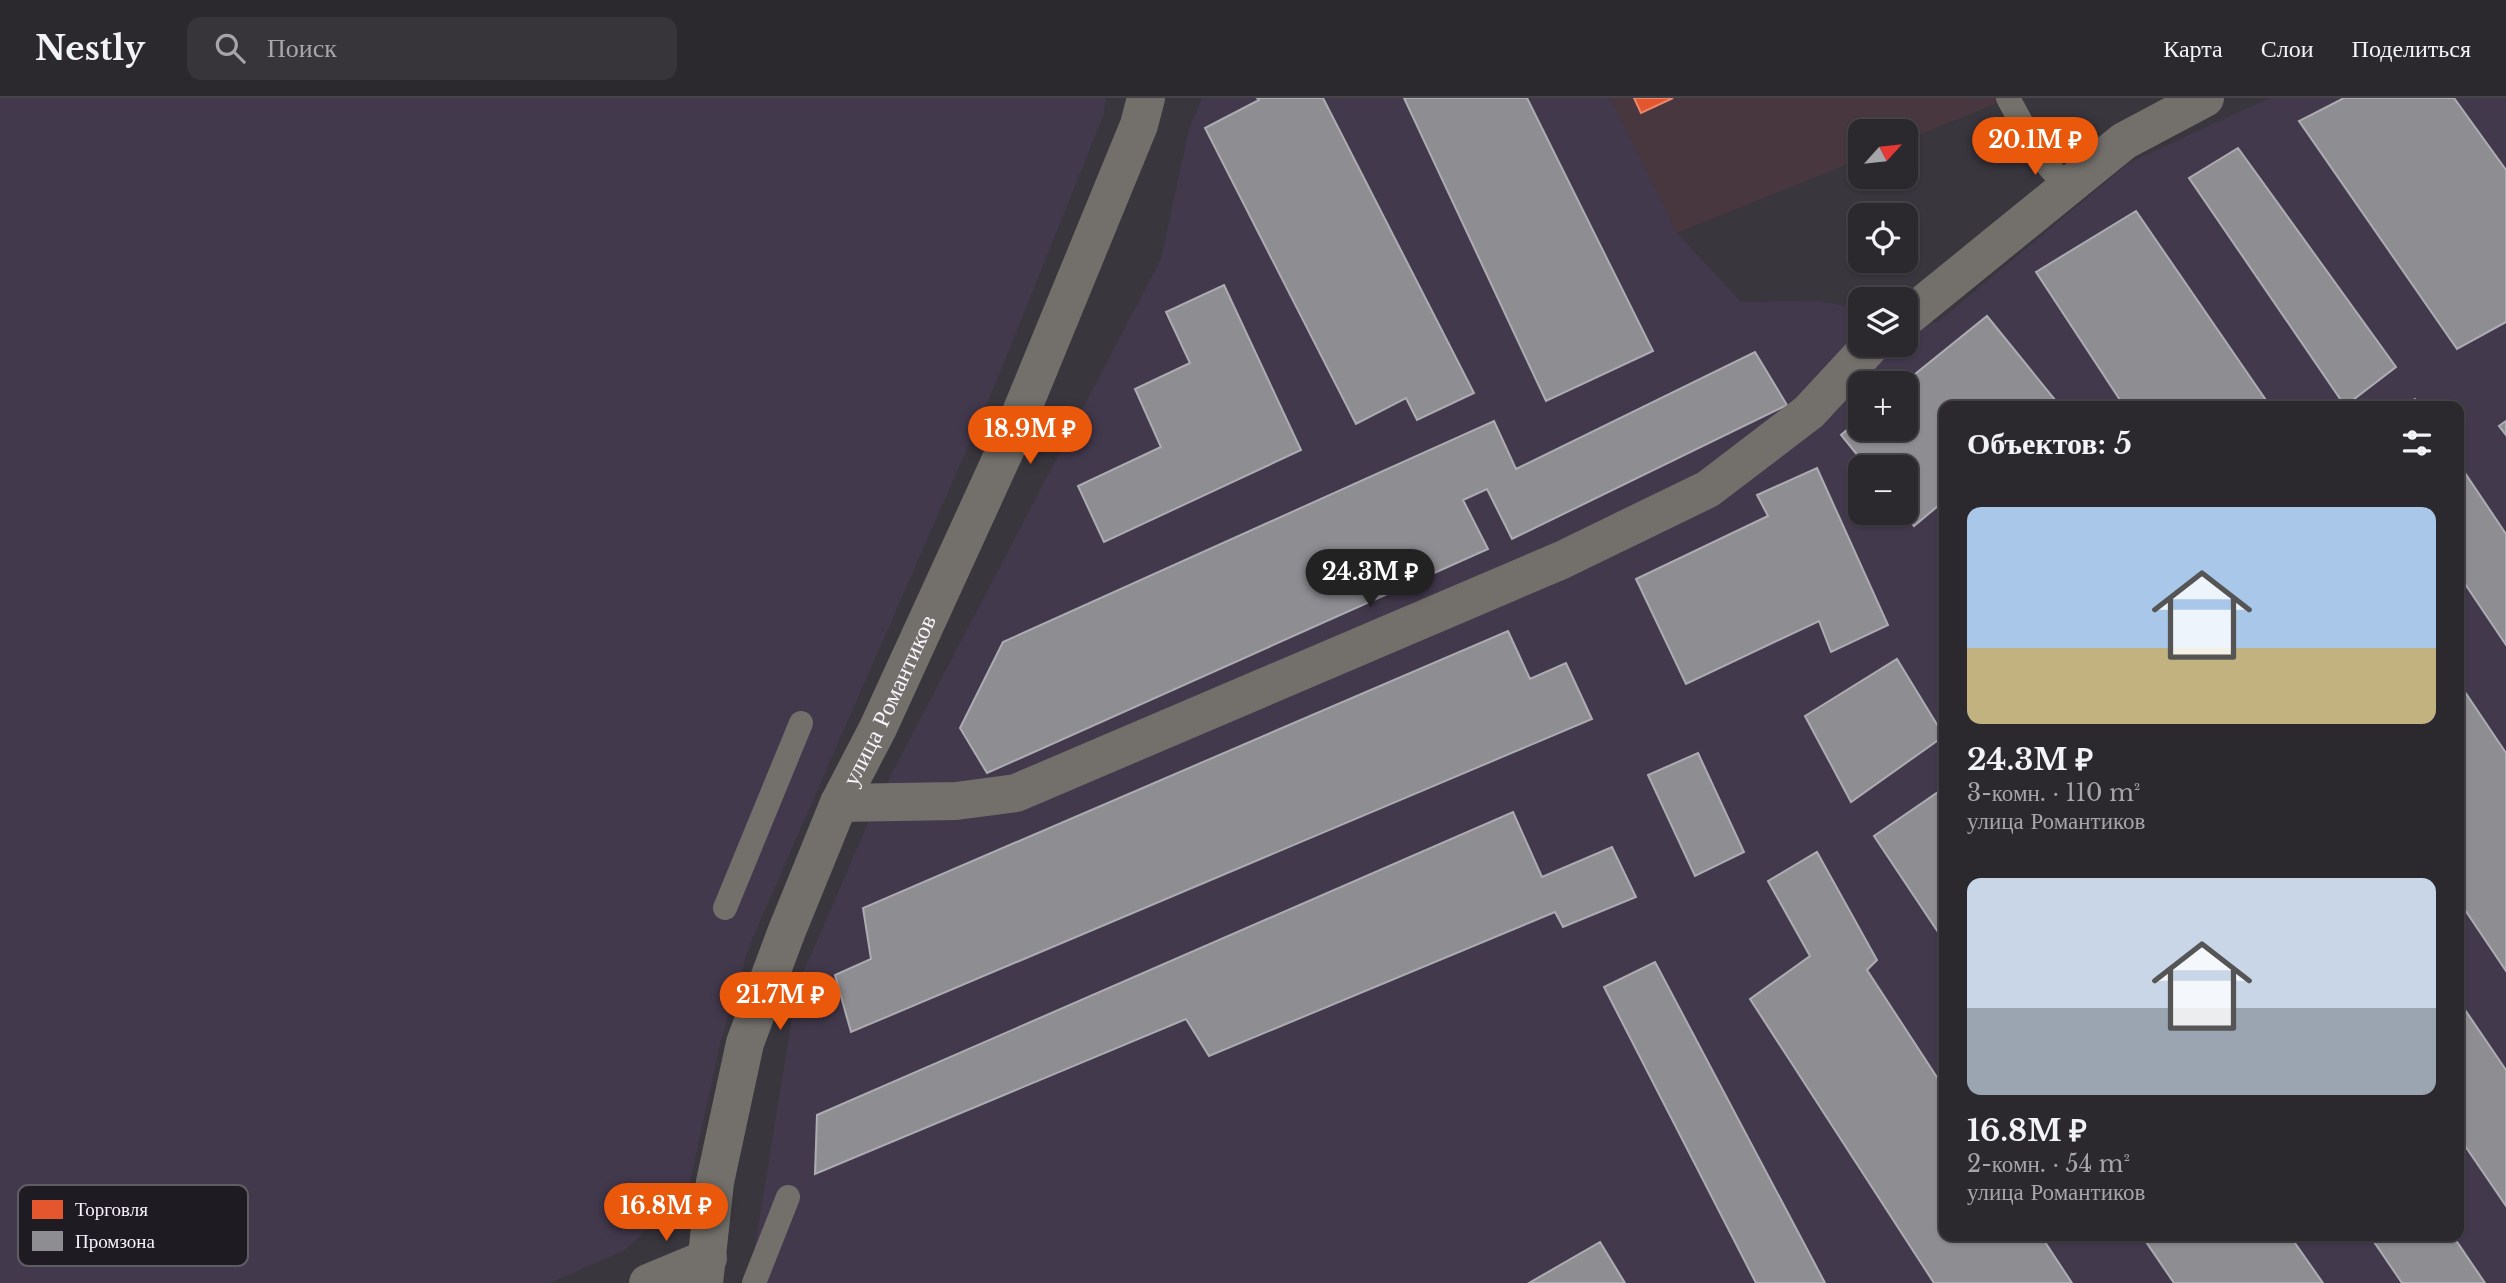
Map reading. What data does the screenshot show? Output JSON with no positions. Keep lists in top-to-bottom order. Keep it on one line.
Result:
{"streets":{"street":["улица Романтиков"]},"legend":["Торговля","Промзона"],"north":"top right","page":{"header":"Nestly","search":"Поиск","nav":["Карта","Слои","Поделиться"],"price":["20.1M ₽","18.9M ₽","24.3M ₽","21.7M ₽","16.8M ₽"],"map_buttons":["+","−"],"heading":"Объектов: 5","list":[{"name":"24.3M ₽","note":"3-комн. · 110 m² · улица Романтиков"},{"name":"16.8M ₽","note":"2-комн. · 54 m² · улица Романтиков"}]}}
